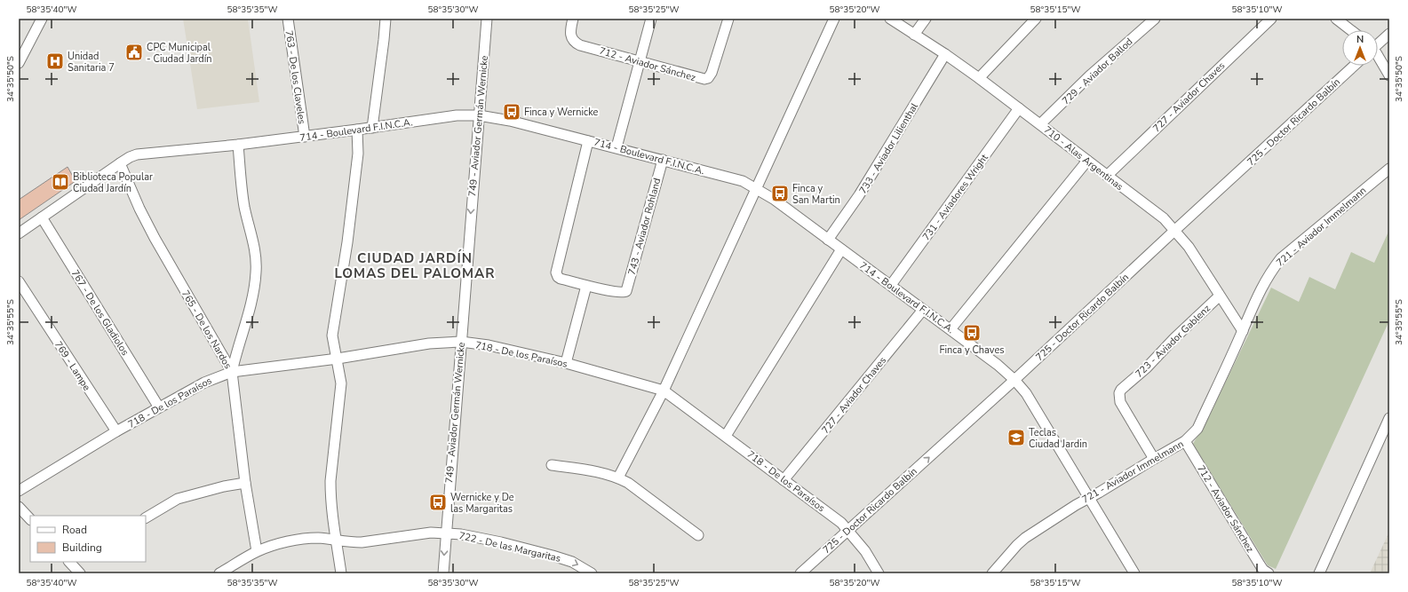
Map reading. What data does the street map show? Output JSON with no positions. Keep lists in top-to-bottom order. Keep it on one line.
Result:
{"streets":{"street":["712 - Aviador Sánchez","729 - Aviador Ballod","763 - De los Claveles","727 - Aviador Chaves","725 - Doctor Ricardo Balbín","749 - Aviador Germán Wernicke","714 - Boulevard F.I.N.C.A.","733 - Aviador Lilienthal","710 - Alas Argentinas","731 - Aviadores Wright","743 - Aviador Rohland","721 - Aviador Immelmann","767 - De los Gladiolos","765 - De los Nardos","723 - Aviador Gablenz","718 - De los Paraísos","769 - Lampe","722 - De las Margaritas"]},"crossings":[["712 - Aviador Sánchez","721 - Aviador Immelmann"],["729 - Aviador Ballod","710 - Alas Argentinas"],["763 - De los Claveles","714 - Boulevard F.I.N.C.A."],["727 - Aviador Chaves","714 - Boulevard F.I.N.C.A."],["727 - Aviador Chaves","710 - Alas Argentinas"],["727 - Aviador Chaves","718 - De los Paraísos"],["725 - Doctor Ricardo Balbín","714 - Boulevard F.I.N.C.A."],["725 - Doctor Ricardo Balbín","710 - Alas Argentinas"],["725 - Doctor Ricardo Balbín","718 - De los Paraísos"],["749 - Aviador Germán Wernicke","714 - Boulevard F.I.N.C.A."],["749 - Aviador Germán Wernicke","718 - De los Paraísos"],["749 - Aviador Germán Wernicke","722 - De las Margaritas"],["714 - Boulevard F.I.N.C.A.","733 - Aviador Lilienthal"],["714 - Boulevard F.I.N.C.A.","731 - Aviadores Wright"],["714 - Boulevard F.I.N.C.A.","743 - Aviador Rohland"],["714 - Boulevard F.I.N.C.A.","721 - Aviador Immelmann"],["714 - Boulevard F.I.N.C.A.","767 - De los Gladiolos"],["714 - Boulevard F.I.N.C.A.","765 - De los Nardos"],["733 - Aviador Lilienthal","710 - Alas Argentinas"],["710 - Alas Argentinas","731 - Aviadores Wright"],["710 - Alas Argentinas","721 - Aviador Immelmann"],["710 - Alas Argentinas","723 - Aviador Gablenz"],["721 - Aviador Immelmann","723 - Aviador Gablenz"],["767 - De los Gladiolos","718 - De los Paraísos"],["765 - De los Nardos","718 - De los Paraísos"],["765 - De los Nardos","722 - De las Margaritas"],["718 - De los Paraísos","769 - Lampe"]],"one_way":["749 - Aviador Germán Wernicke","722 - De las Margaritas"],"districts":["CIUDAD JARDÍN LOMAS DEL PALOMAR"],"places":{"public building":["CPC Municipal - Ciudad Jardín"],"hospital":["Unidad Sanitaria 7"],"bus stop":["Finca y Wernicke","Finca y San Martin","Finca y Chaves","Wernicke y De las Margaritas"],"library":["Biblioteca Popular Ciudad Jardín"],"school or university":["Teclas Ciudad Jardin"]},"legend":["Road","Building"],"north":"top","coordinates":["58°35'40\"W","58°35'35\"W","58°35'30\"W","58°35'25\"W","58°35'20\"W","58°35'15\"W","58°35'10\"W","34°35'50\"S","34°35'55\"S"]}
